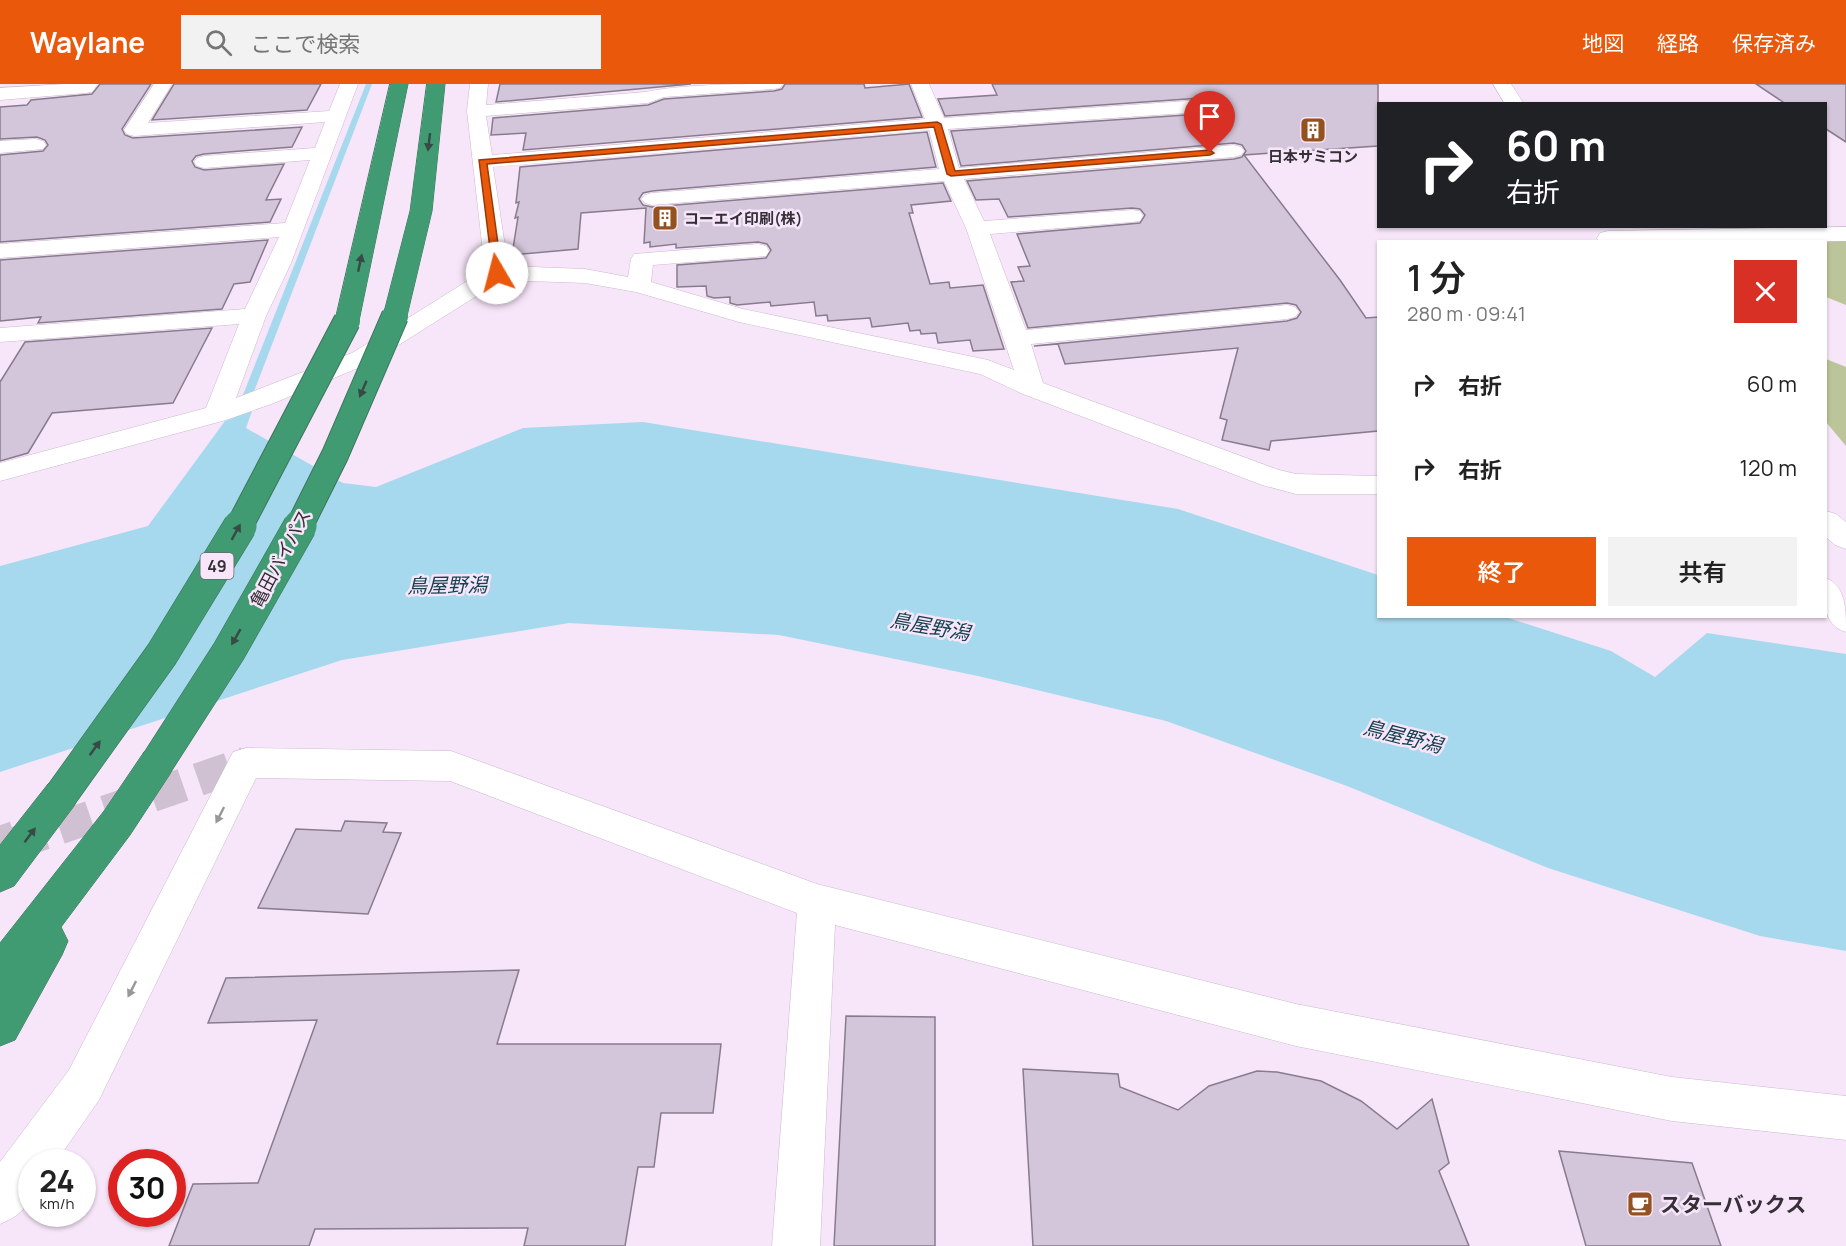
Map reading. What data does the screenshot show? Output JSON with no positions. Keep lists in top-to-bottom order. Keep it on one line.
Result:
{"streets":{"highway":["亀田バイパス","49"]},"water":["鳥屋野潟"],"places":{"building":["日本サミコン","コーエイ印刷(株)"],"cafe":["スターバックス"]},"page":{"header":"Waylane","search":"ここで検索","nav":["地図","経路","保存済み"],"turn":["60 m","右折"],"heading":["1 分","280 m · 09:41"],"list":[{"name":"右折","value":"60 m"},{"name":"右折","value":"120 m"}],"buttons":["終了","共有"],"speed":"24 km/h","limit":"30"}}
